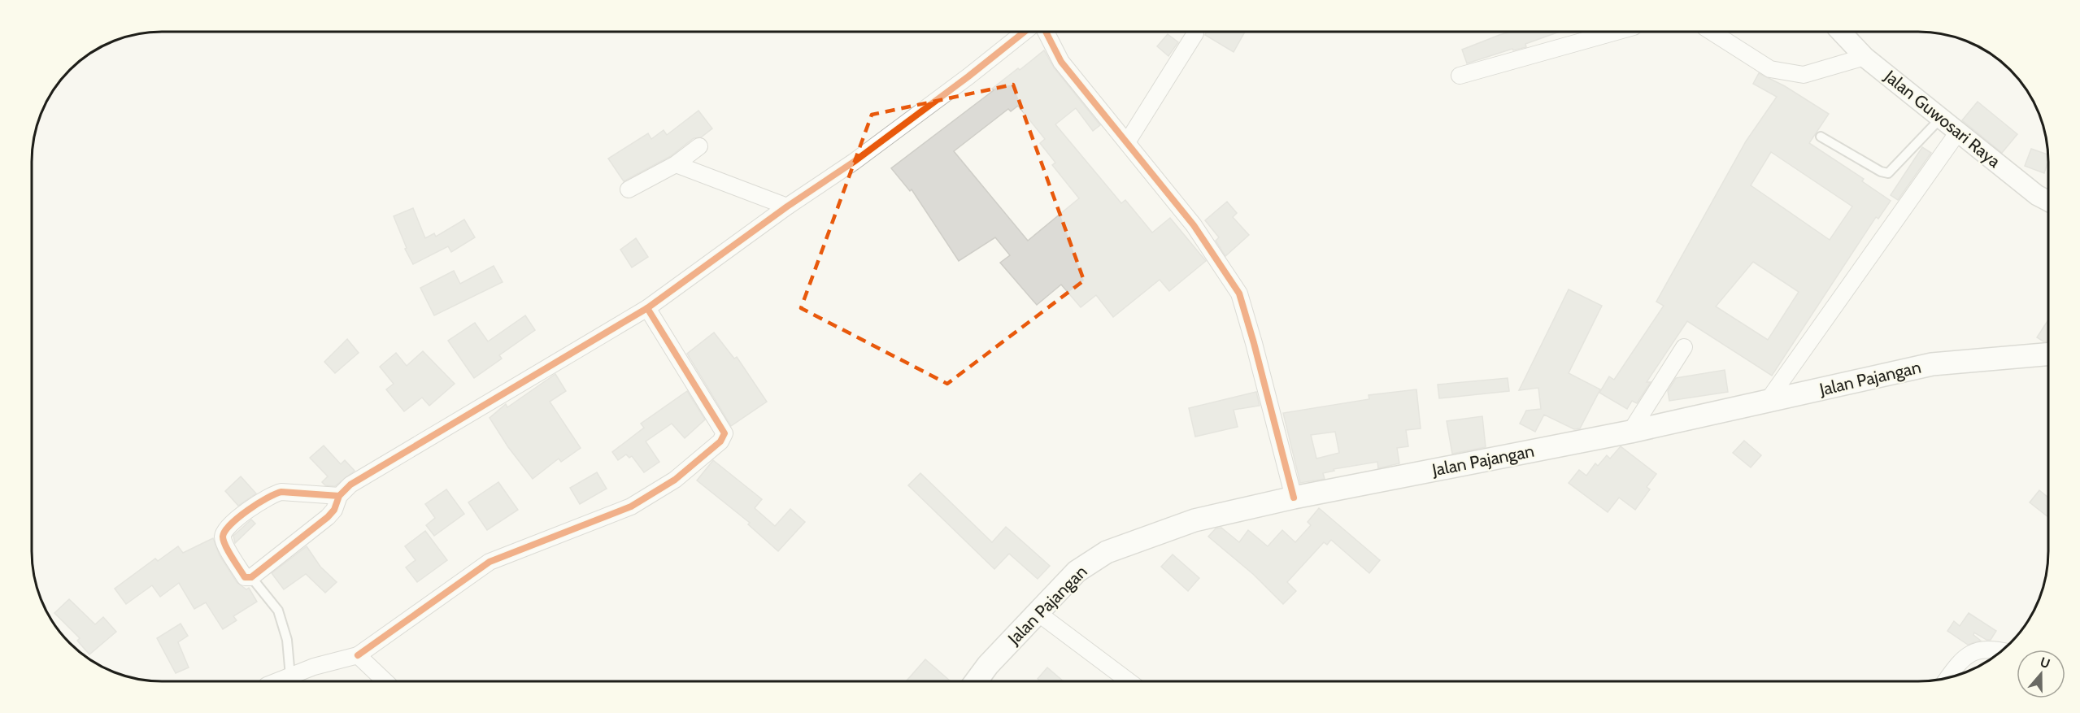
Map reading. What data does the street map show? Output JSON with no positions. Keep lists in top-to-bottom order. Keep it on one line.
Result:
{"streets":{"main road":["Jalan Pajangan"],"street":["Jalan Guwosari Raya"]},"north":"top"}
